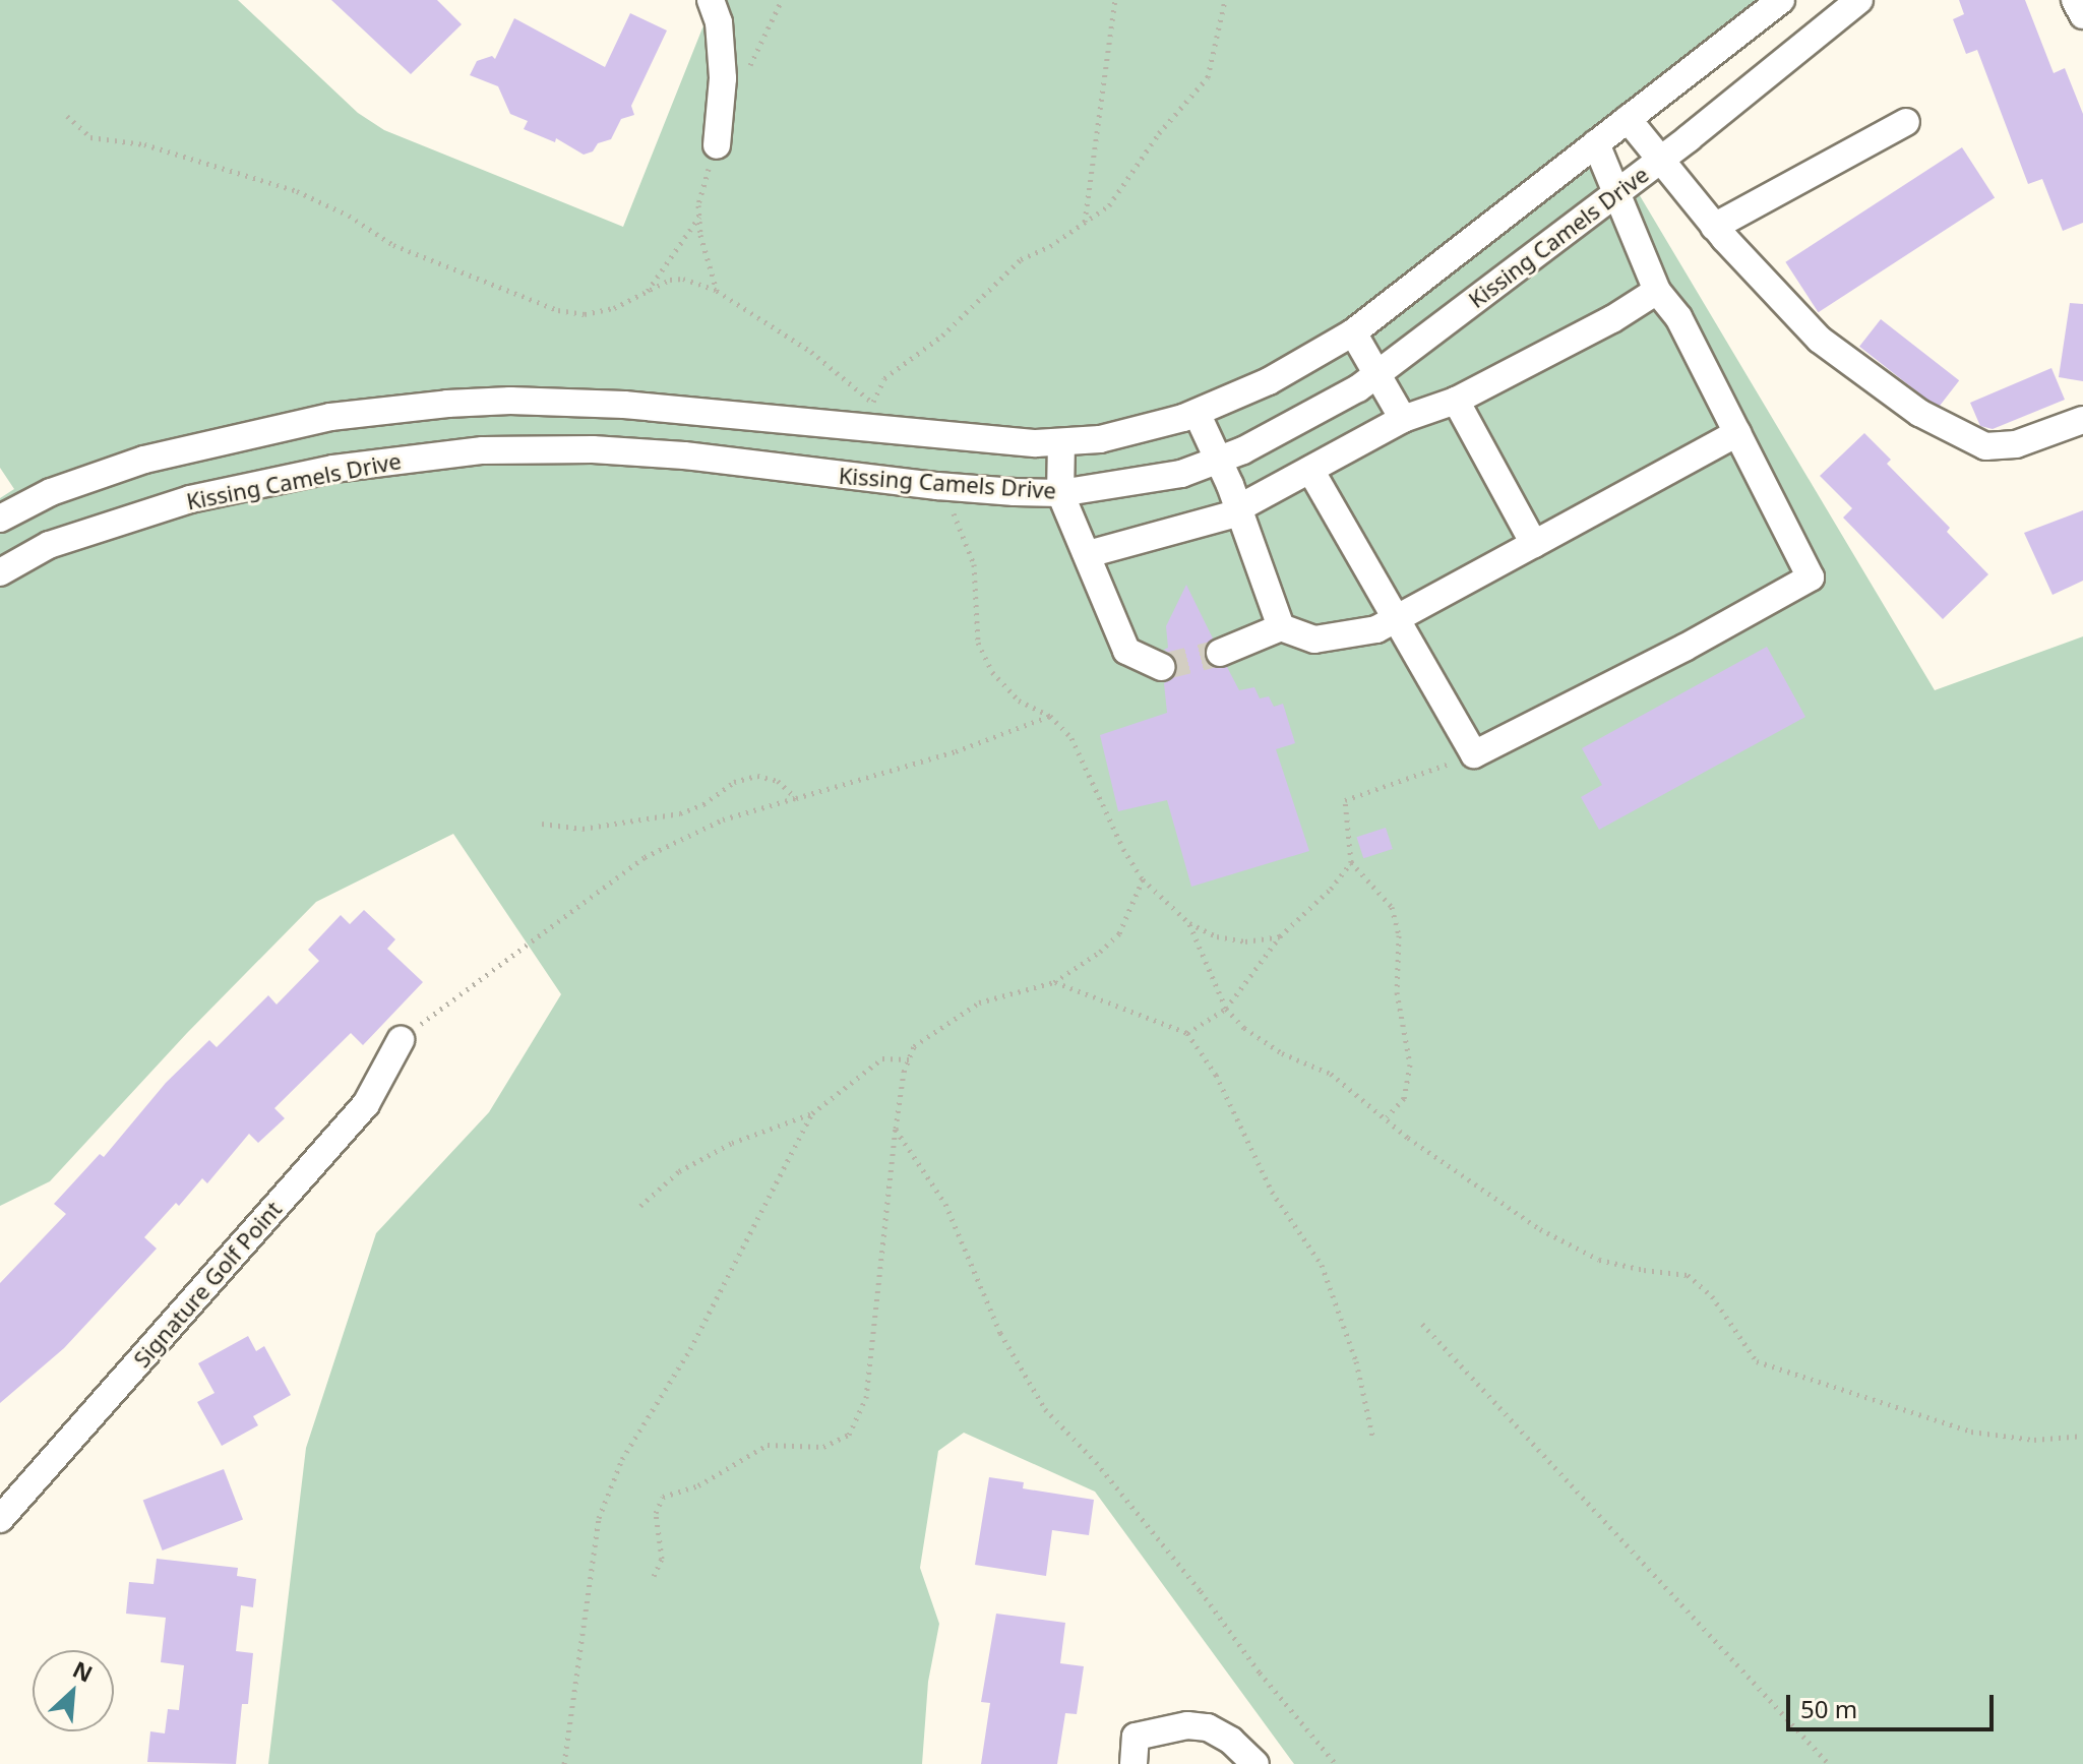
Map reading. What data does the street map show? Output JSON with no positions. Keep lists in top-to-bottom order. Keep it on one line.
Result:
{"streets":{"street":["Kissing Camels Drive","Signature Golf Point"]},"scale_bar":"50 m","north":"top right"}
